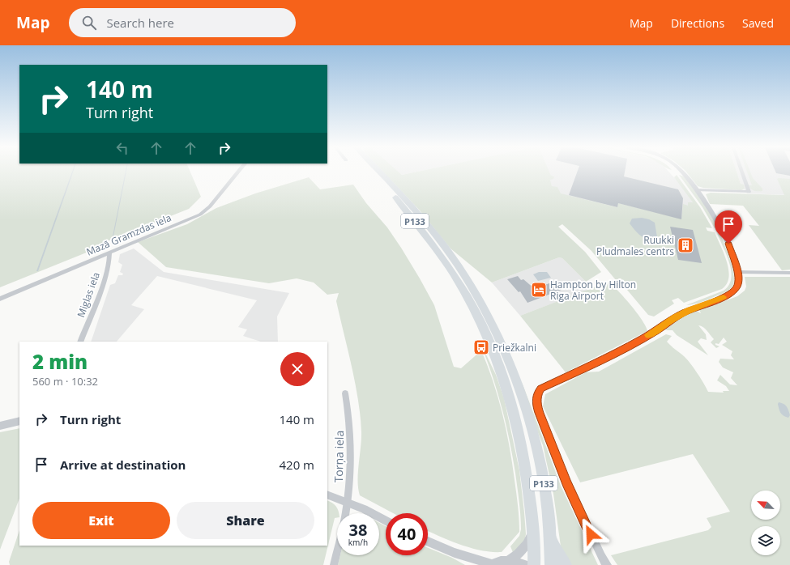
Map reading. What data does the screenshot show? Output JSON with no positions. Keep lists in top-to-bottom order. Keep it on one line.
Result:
{"streets":{"main road":["P133"],"street":["Mazā Gramzdas iela","Miglas iela","Torņa iela"]},"crossings":[["Mazā Gramzdas iela","Miglas iela"]],"places":{"building":["Ruukki Pludmales centrs"],"hotel":["Hampton by Hilton Riga Airport"],"bus stop":["Priežkalni"]},"north":"top left","page":{"header":"Map","search":"Search here","nav":["Map","Directions","Saved"],"turn":["140 m","Turn right"],"heading":["2 min","560 m · 10:32"],"list":[{"name":"Turn right","value":"140 m"},{"name":"Arrive at destination","value":"420 m"}],"buttons":["Exit","Share"],"speed":"38 km/h","limit":"40"}}
